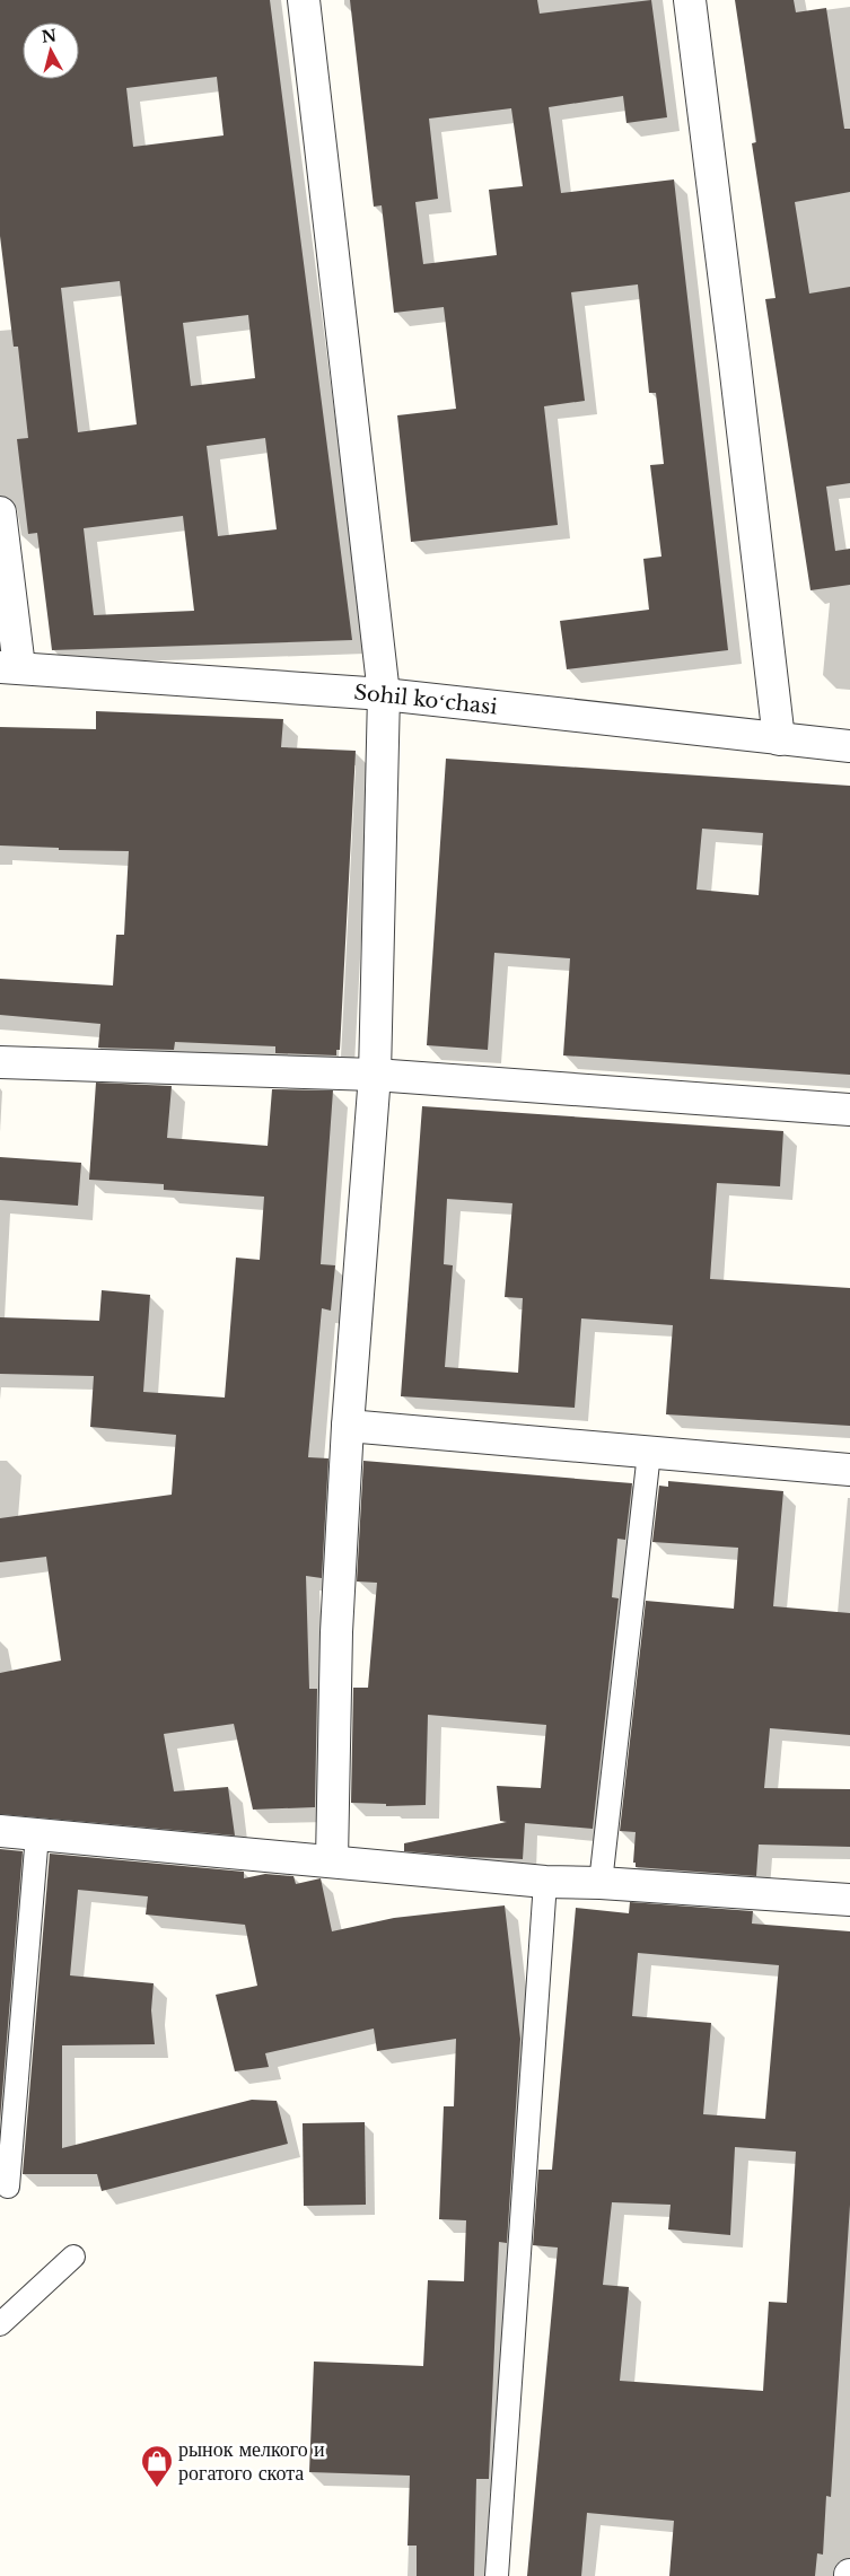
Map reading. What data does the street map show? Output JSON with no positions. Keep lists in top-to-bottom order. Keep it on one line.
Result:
{"streets":{"street":["Sohil koʻchasi"]},"places":{"shop":["рынок мелкого и рогатого скота"]},"north":"top"}
